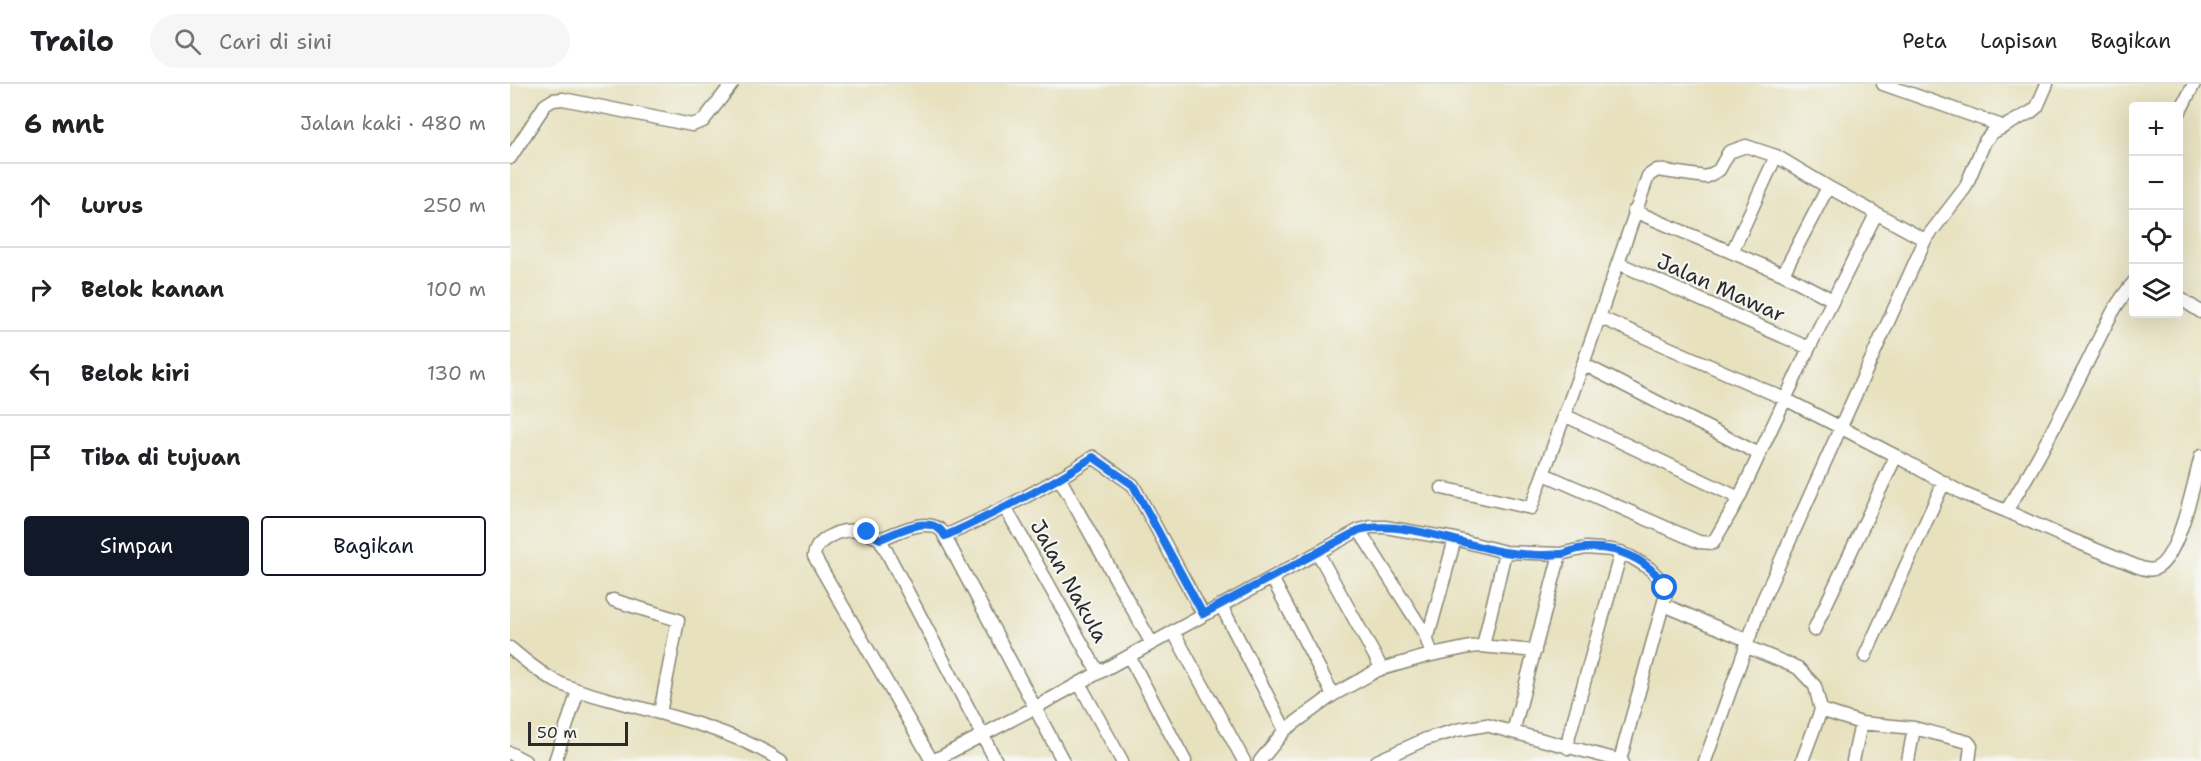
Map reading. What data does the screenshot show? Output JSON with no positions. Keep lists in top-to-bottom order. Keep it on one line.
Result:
{"streets":{"street":["Jalan Mawar","Jalan Nakula"]},"scale_bar":"50 m","page":{"header":"Trailo","search":"Cari di sini","nav":["Peta","Lapisan","Bagikan"],"heading":["6 mnt","Jalan kaki · 480 m"],"map_buttons":["+","−"],"list":[["Lurus","250 m"],["Belok kanan","100 m"],["Belok kiri","130 m"],"Tiba di tujuan"],"buttons":["Simpan","Bagikan"],"scale":"50 m"}}
